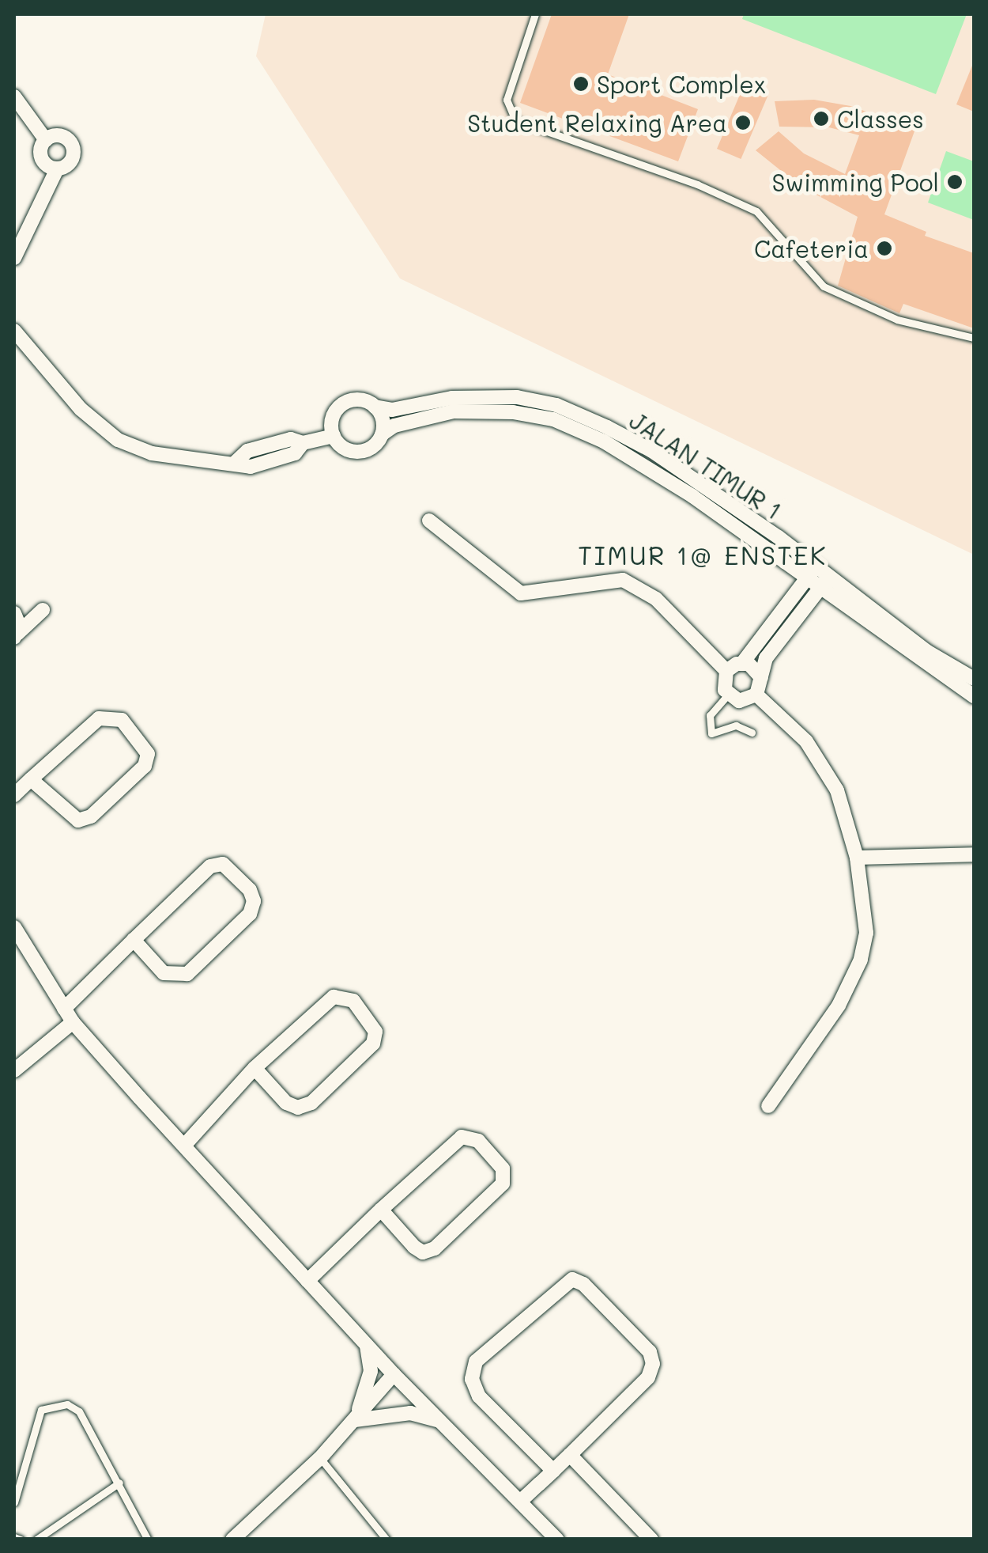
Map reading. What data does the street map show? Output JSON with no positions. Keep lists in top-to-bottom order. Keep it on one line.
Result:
{"streets":{"street":["JALAN TIMUR 1"]},"districts":["TIMUR 1@ ENSTEK"],"places":["Sport Complex","Classes","Student Relaxing Area","Swimming Pool","Cafeteria"]}
